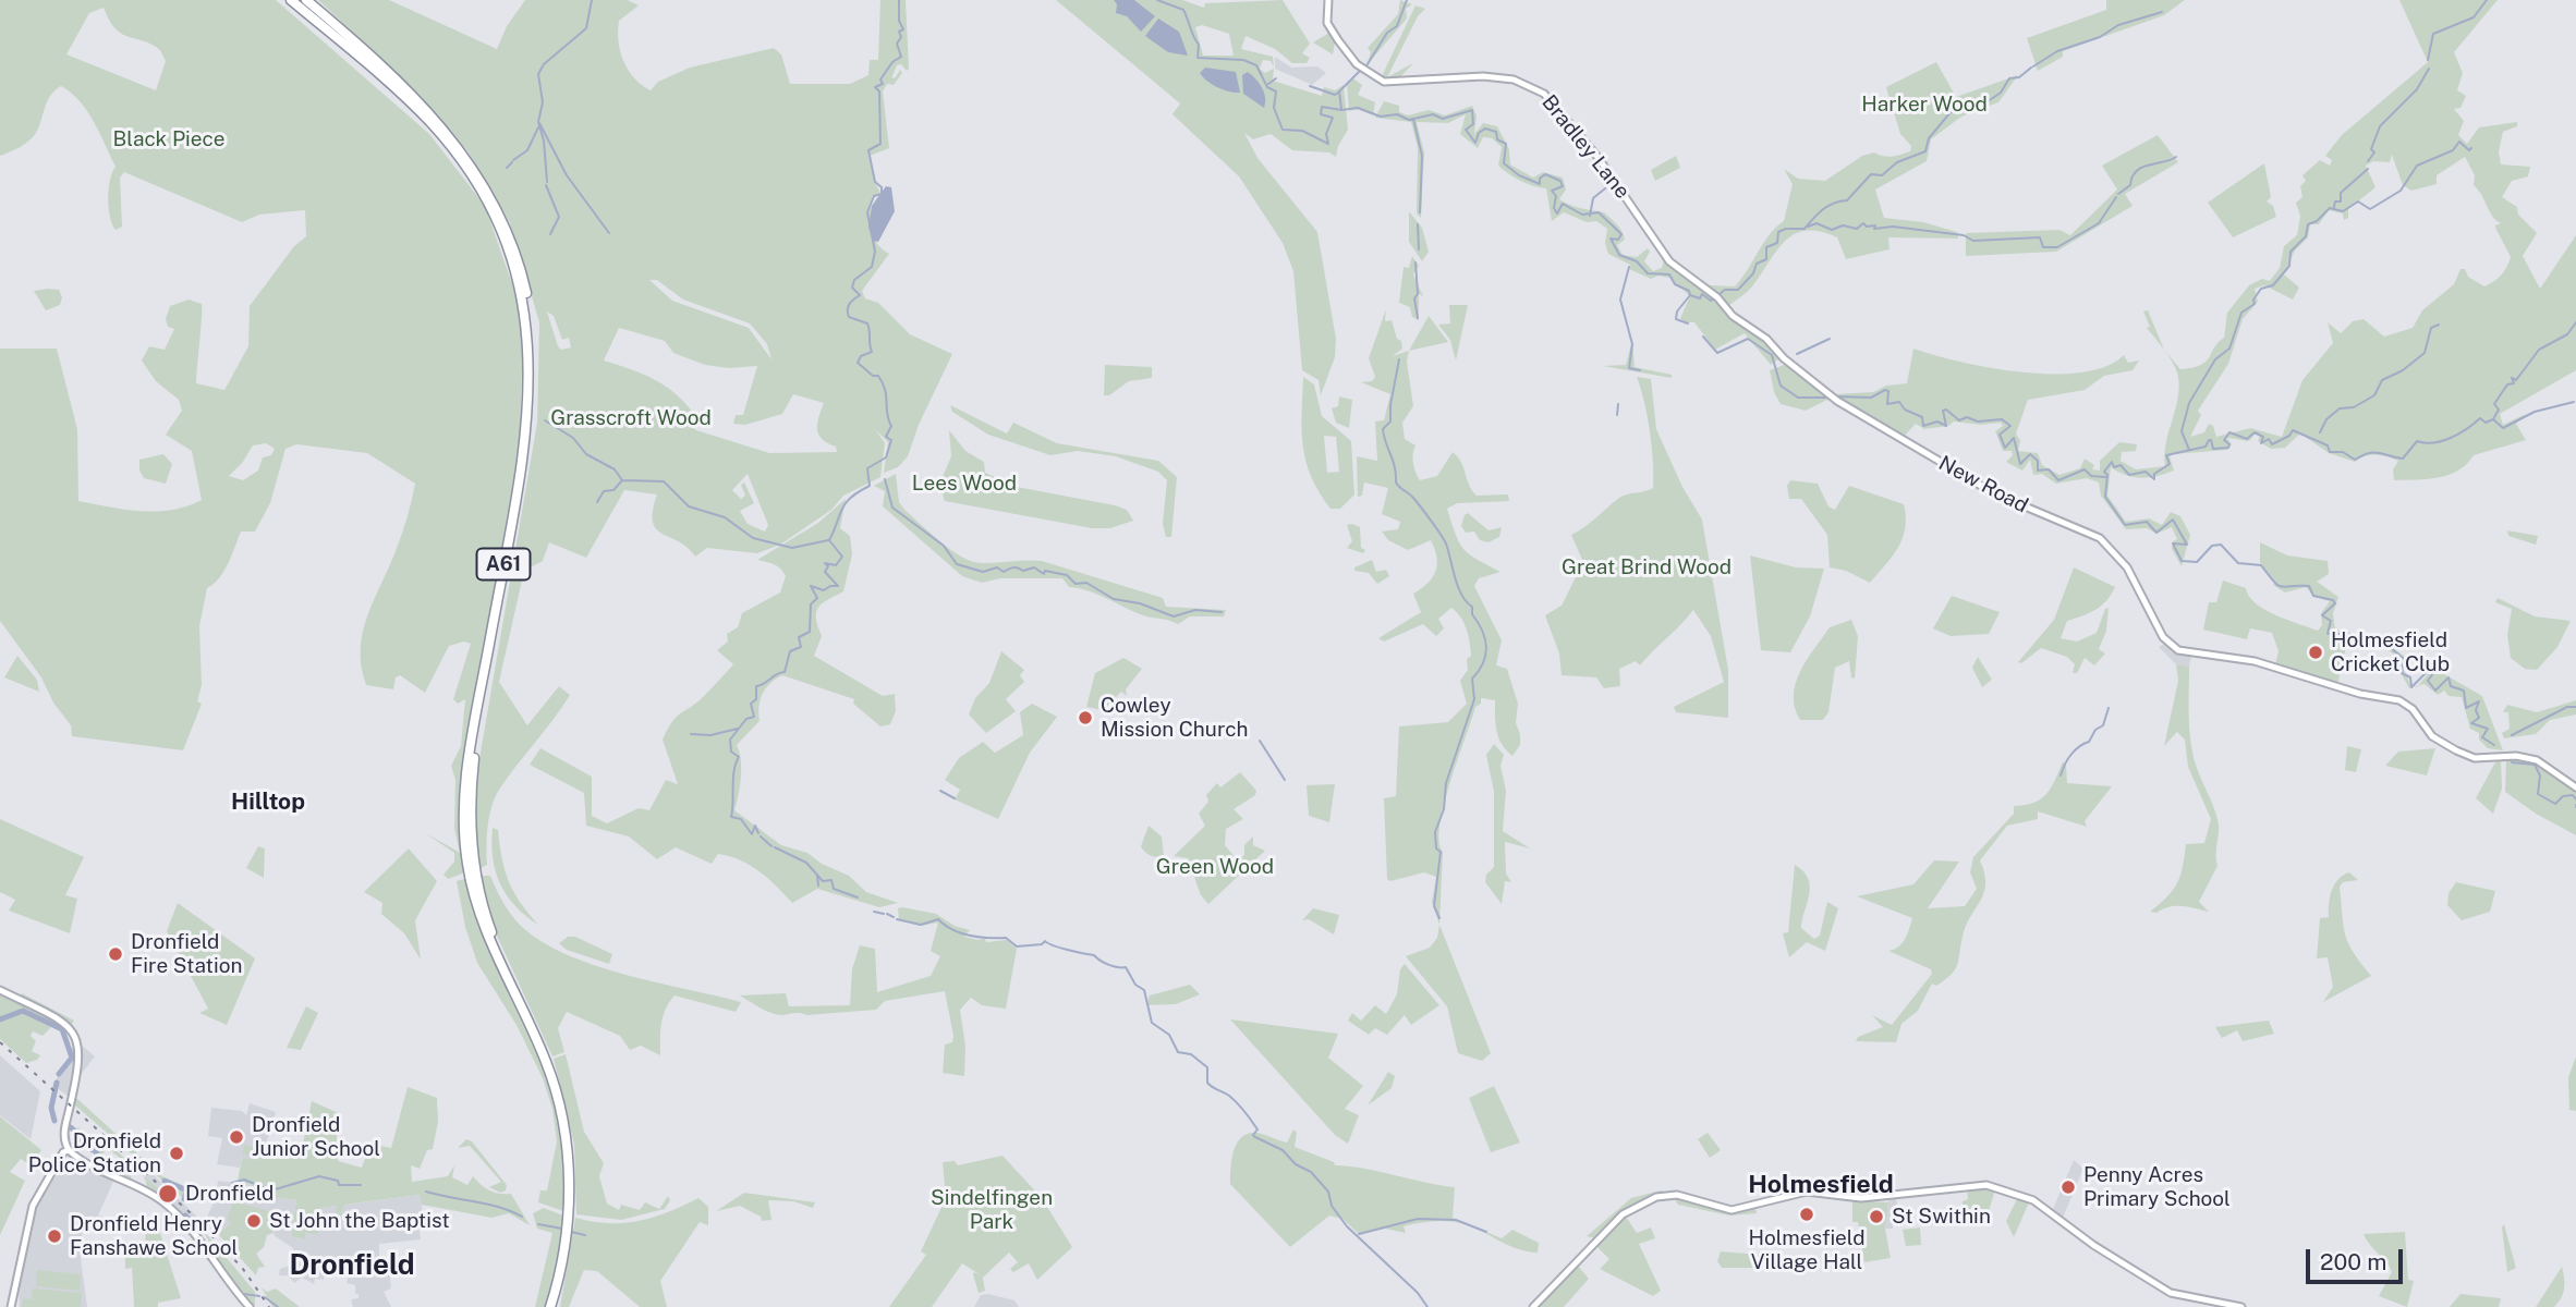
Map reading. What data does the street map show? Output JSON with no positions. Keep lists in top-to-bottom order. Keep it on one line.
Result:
{"streets":{"highway":["A61"],"main road":["Bradley Lane","New Road"]},"crossings":[["Bradley Lane","New Road"]],"districts":["Hilltop","Holmesfield","Dronfield"],"parks":["Harker Wood","Black Piece","Grasscroft Wood","Lees Wood","Great Brind Wood","Green Wood","Sindelfingen Park"],"places":["Holmesfield Cricket Club","Cowley Mission Church","Dronfield Fire Station","Dronfield Junior School","Dronfield Police Station","Penny Acres Primary School","Dronfield","Holmesfield Village Hall","St Swithin","St John the Baptist","Dronfield Henry Fanshawe School"],"scale_bar":"200 m"}
